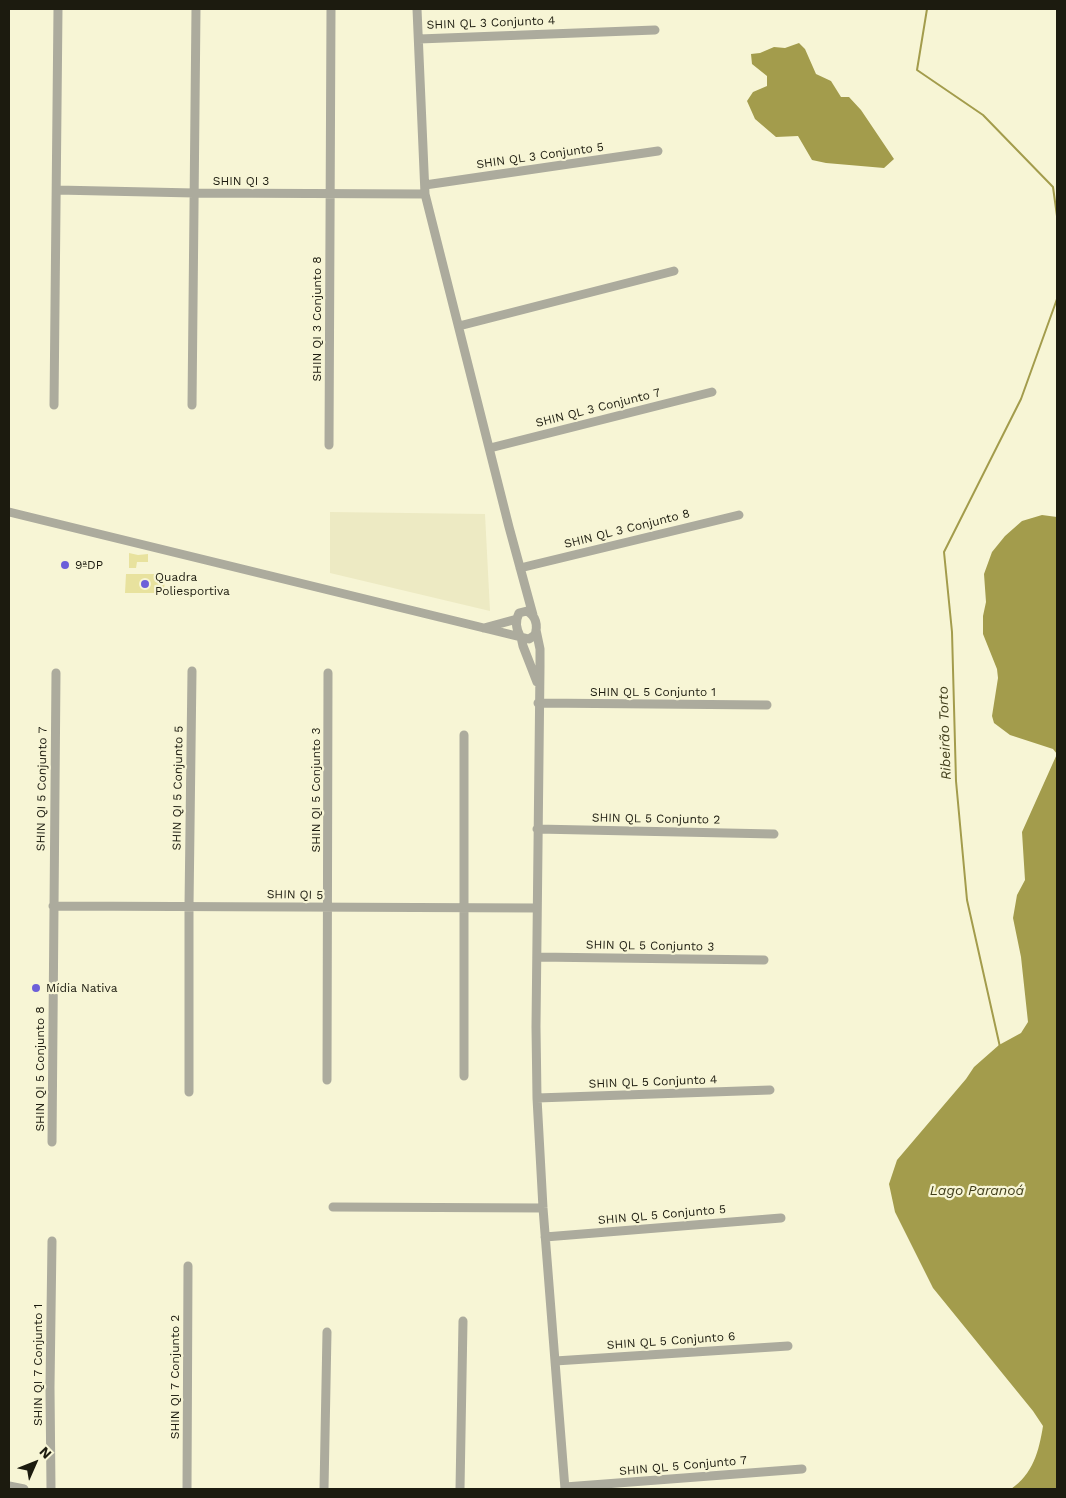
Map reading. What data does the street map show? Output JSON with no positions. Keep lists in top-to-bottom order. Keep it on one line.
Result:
{"streets":{"street":["SHIN QL 3 Conjunto 4","SHIN QL 3 Conjunto 5","SHIN QI 3","SHIN QI 3 Conjunto 8","SHIN QL 3 Conjunto 7","SHIN QL 3 Conjunto 8","SHIN QL 5 Conjunto 1","SHIN QI 5 Conjunto 5","SHIN QI 5 Conjunto 7","SHIN QI 5 Conjunto 3","SHIN QL 5 Conjunto 2","SHIN QI 5","SHIN QL 5 Conjunto 3","SHIN QI 5 Conjunto 8","SHIN QL 5 Conjunto 4","SHIN QL 5 Conjunto 5","SHIN QL 5 Conjunto 6","SHIN QI 7 Conjunto 1","SHIN QI 7 Conjunto 2","SHIN QL 5 Conjunto 7"]},"crossings":[["SHIN QL 3 Conjunto 5","SHIN QI 3"],["SHIN QI 3","SHIN QI 3 Conjunto 8"],["SHIN QI 5 Conjunto 5","SHIN QI 5"],["SHIN QI 5 Conjunto 7","SHIN QI 5"],["SHIN QI 5 Conjunto 7","SHIN QI 5 Conjunto 8"],["SHIN QI 5 Conjunto 3","SHIN QI 5"],["SHIN QI 5","SHIN QI 5 Conjunto 8"]],"water":["Ribeirão Torto","Lago Paranoá"],"places":["9ªDP","Quadra Poliesportiva","Mídia Nativa"],"north":"top right"}
